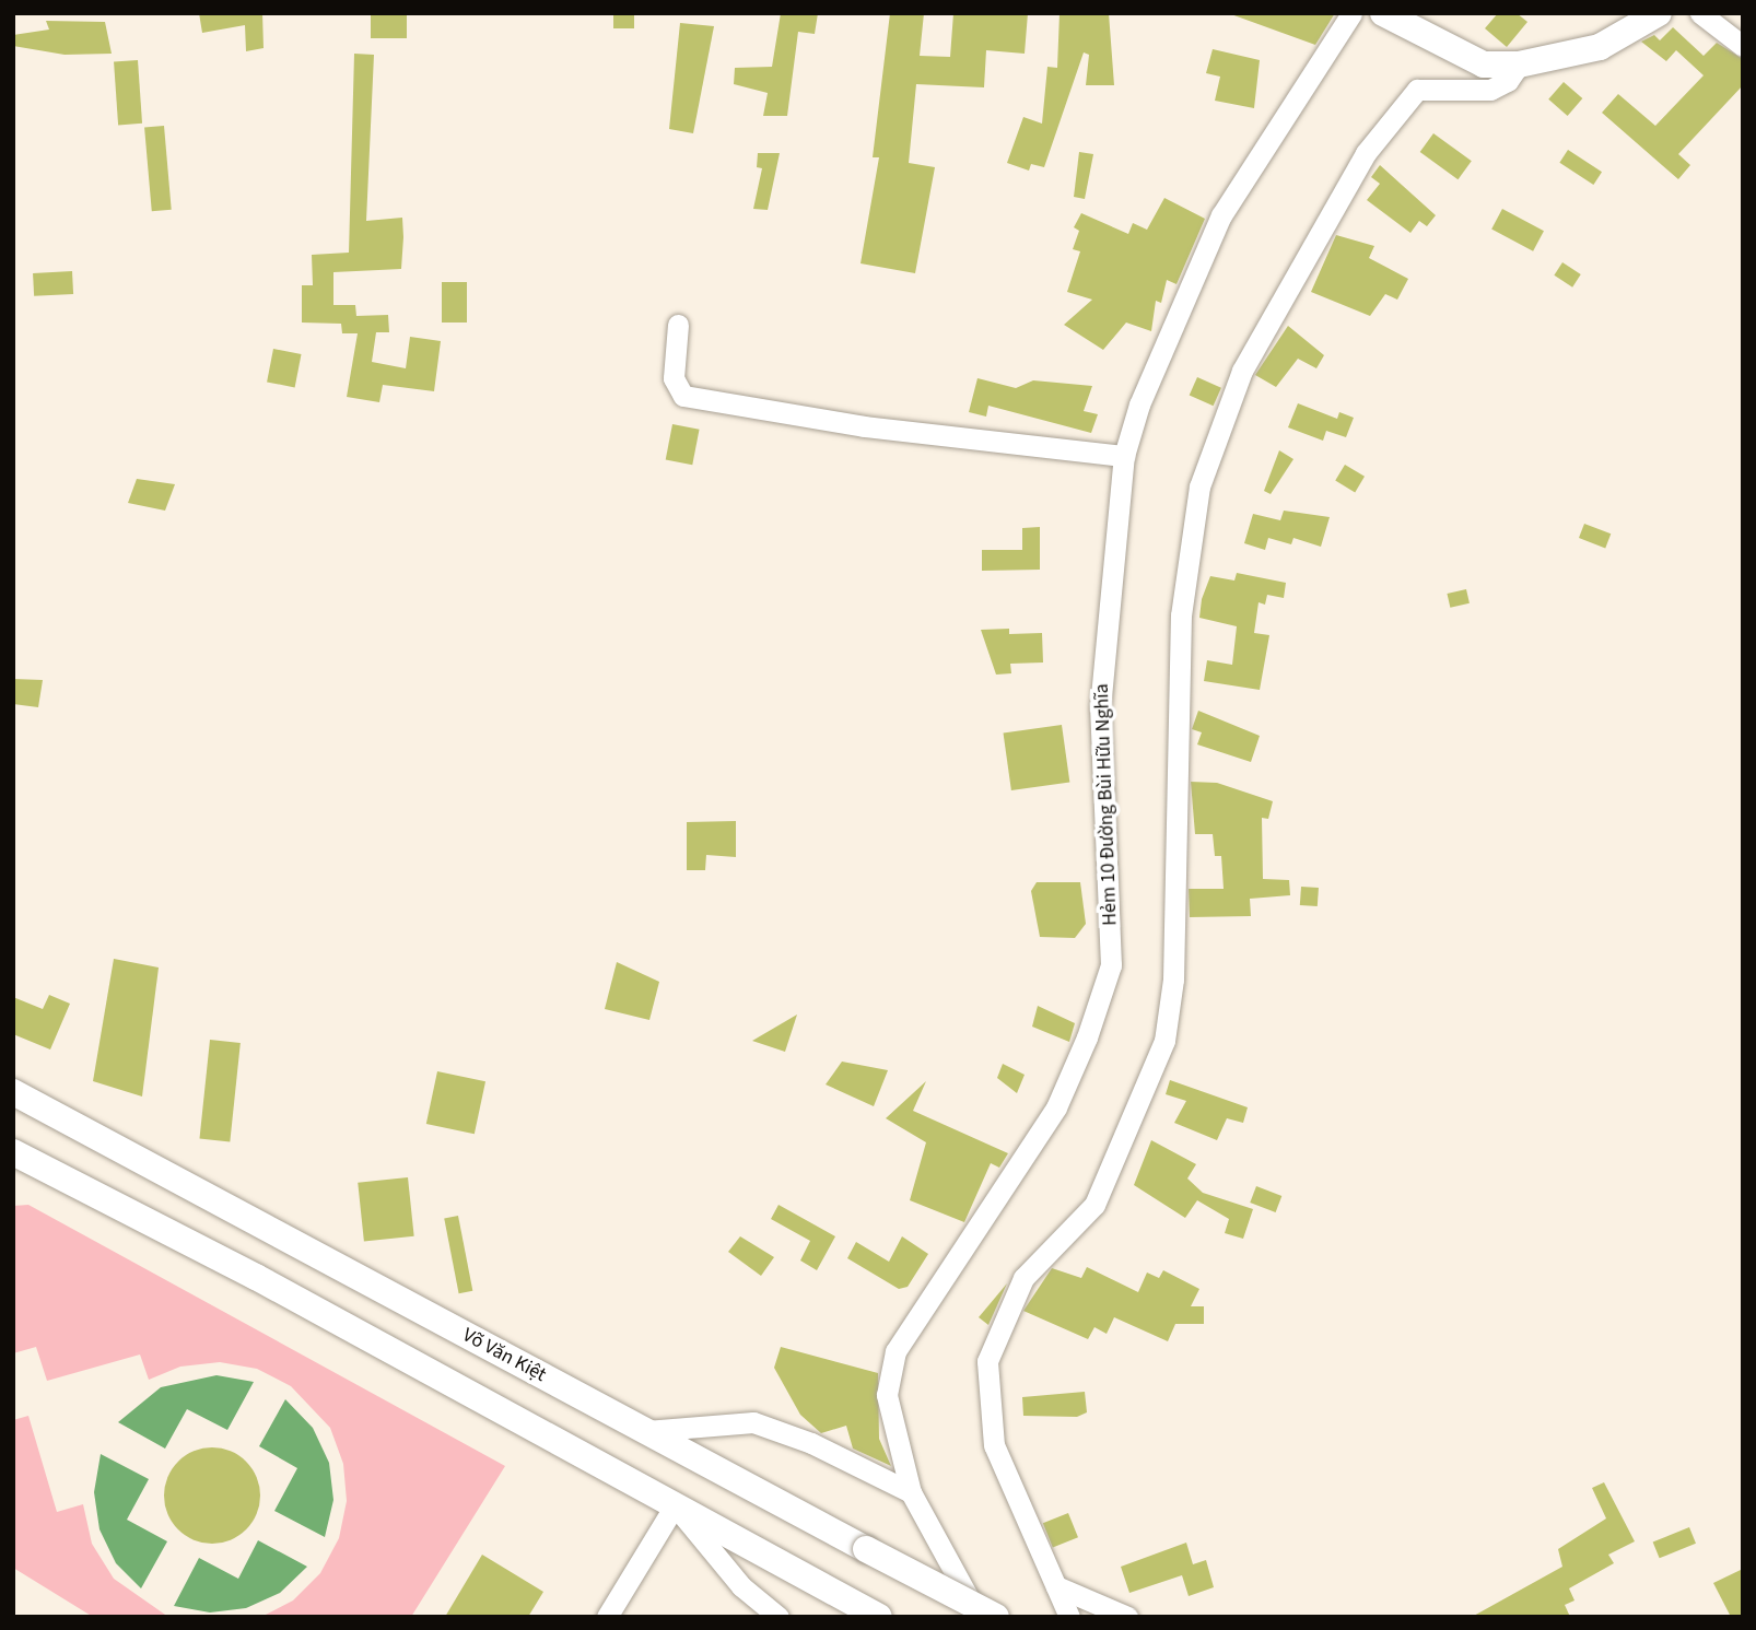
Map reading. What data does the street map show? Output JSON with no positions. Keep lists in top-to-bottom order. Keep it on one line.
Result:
{"streets":{"main road":["Võ Văn Kiệt"],"street":["Hẻm 10 Đường Bùi Hữu Nghĩa"]}}
